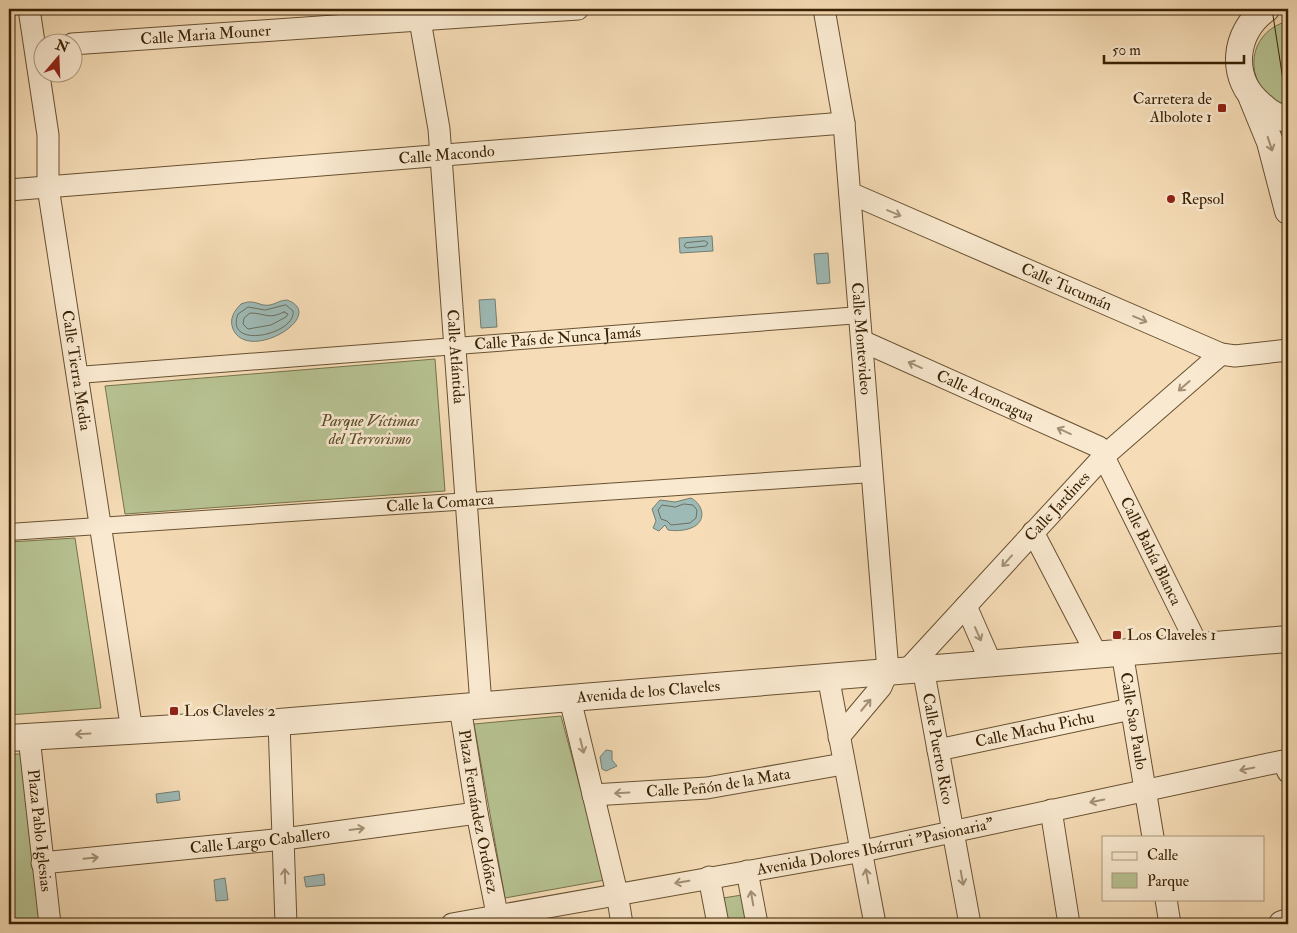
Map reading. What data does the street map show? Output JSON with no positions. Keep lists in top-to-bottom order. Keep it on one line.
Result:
{"streets":{"street":["Calle Maria Mouner","Calle Macondo","Calle Tucumán","Calle País de Nunca Jamás","Calle Montevideo","Calle Atlántida","Calle Tierra Media","Calle Aconcagua","Calle la Comarca","Calle Jardines","Calle Bahía Blanca","Avenida de los Claveles","Calle Sao Paulo","Calle Machu Pichu","Calle Puerto Rico","Calle Peñón de la Mata","Plaza Fernández Ordóñez","Plaza Pablo Iglesias","Calle Largo Caballero","Avenida Dolores Ibárruri \"Pasionaria\""]},"crossings":[["Calle Maria Mouner","Calle Atlántida"],["Calle Macondo","Calle Montevideo"],["Calle Macondo","Calle Atlántida"],["Calle Macondo","Calle Tierra Media"],["Calle Tucumán","Calle Montevideo"],["Calle Tucumán","Calle Jardines"],["Calle País de Nunca Jamás","Calle Montevideo"],["Calle País de Nunca Jamás","Calle Atlántida"],["Calle País de Nunca Jamás","Calle Tierra Media"],["Calle Montevideo","Calle Aconcagua"],["Calle Montevideo","Calle la Comarca"],["Calle Montevideo","Calle Jardines"],["Calle Montevideo","Avenida de los Claveles"],["Calle Montevideo","Calle Puerto Rico"],["Calle Atlántida","Calle la Comarca"],["Calle Atlántida","Avenida de los Claveles"],["Calle Atlántida","Plaza Fernández Ordóñez"],["Calle Tierra Media","Calle la Comarca"],["Calle Tierra Media","Avenida de los Claveles"],["Calle Aconcagua","Calle Jardines"],["Calle Aconcagua","Calle Bahía Blanca"],["Calle Jardines","Calle Bahía Blanca"],["Calle Jardines","Avenida de los Claveles"],["Calle Jardines","Calle Puerto Rico"],["Calle Bahía Blanca","Avenida de los Claveles"],["Avenida de los Claveles","Calle Sao Paulo"],["Avenida de los Claveles","Calle Puerto Rico"],["Avenida de los Claveles","Plaza Fernández Ordóñez"],["Avenida de los Claveles","Plaza Pablo Iglesias"],["Calle Sao Paulo","Calle Machu Pichu"],["Calle Sao Paulo","Avenida Dolores Ibárruri \"Pasionaria\""],["Calle Machu Pichu","Calle Puerto Rico"],["Calle Puerto Rico","Avenida Dolores Ibárruri \"Pasionaria\""],["Plaza Fernández Ordóñez","Calle Largo Caballero"],["Plaza Fernández Ordóñez","Avenida Dolores Ibárruri \"Pasionaria\""],["Plaza Pablo Iglesias","Calle Largo Caballero"]],"one_way":["Calle Tucumán","Calle Aconcagua","Calle Peñón de la Mata","Calle Largo Caballero","Avenida Dolores Ibárruri \"Pasionaria\""],"parks":["Parque Víctimas del Terrorismo"],"places":{"transit":["Carretera de Albolote 1","Los Claveles 1","Los Claveles 2"],"other":["Repsol"]},"legend":["Calle","Parque"],"scale_bar":"50 m","north":"top"}
